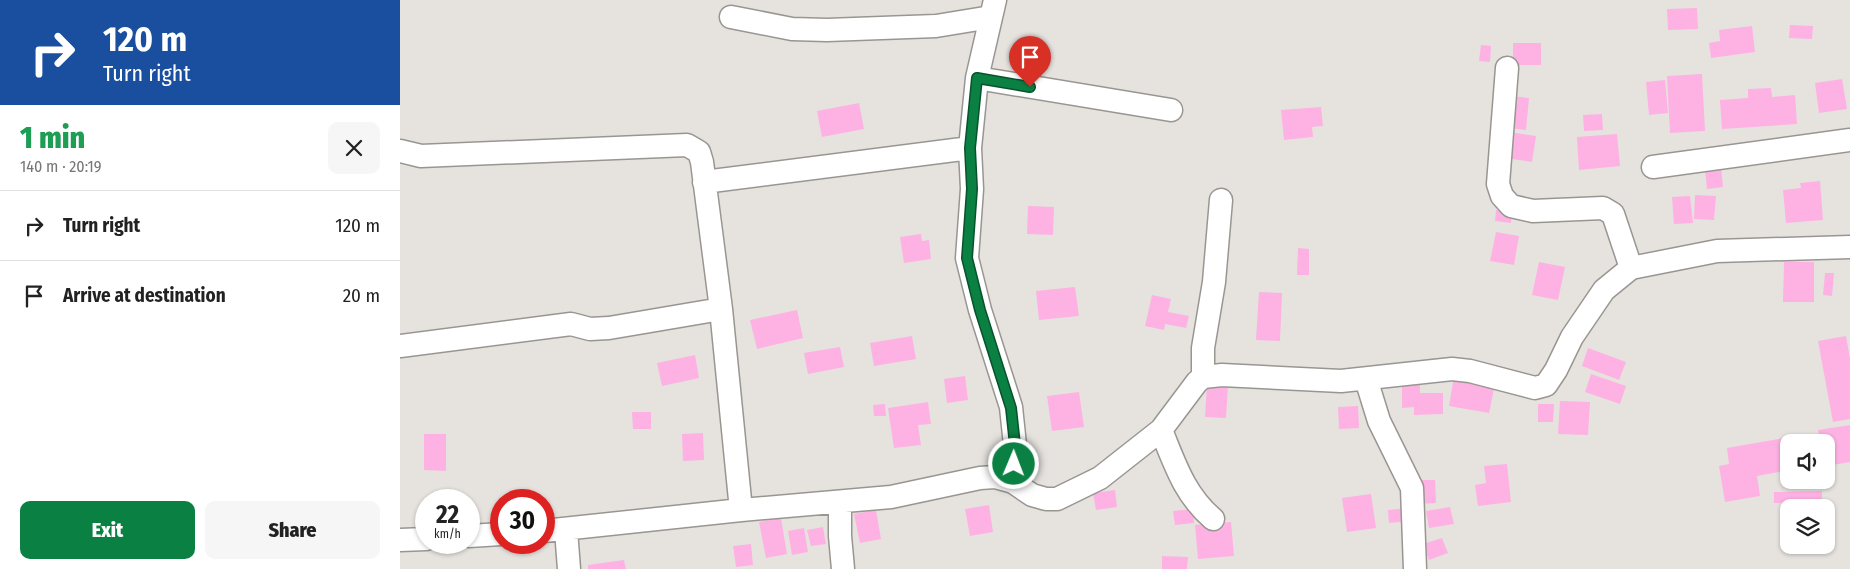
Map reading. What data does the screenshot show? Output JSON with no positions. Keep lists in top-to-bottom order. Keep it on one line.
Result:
{"page":{"turn":["120 m","Turn right"],"heading":["1 min","140 m · 20:19"],"list":[{"name":"Turn right","value":"120 m"},{"name":"Arrive at destination","value":"20 m"}],"speed":"22 km/h","limit":"30","buttons":["Exit","Share"]}}
